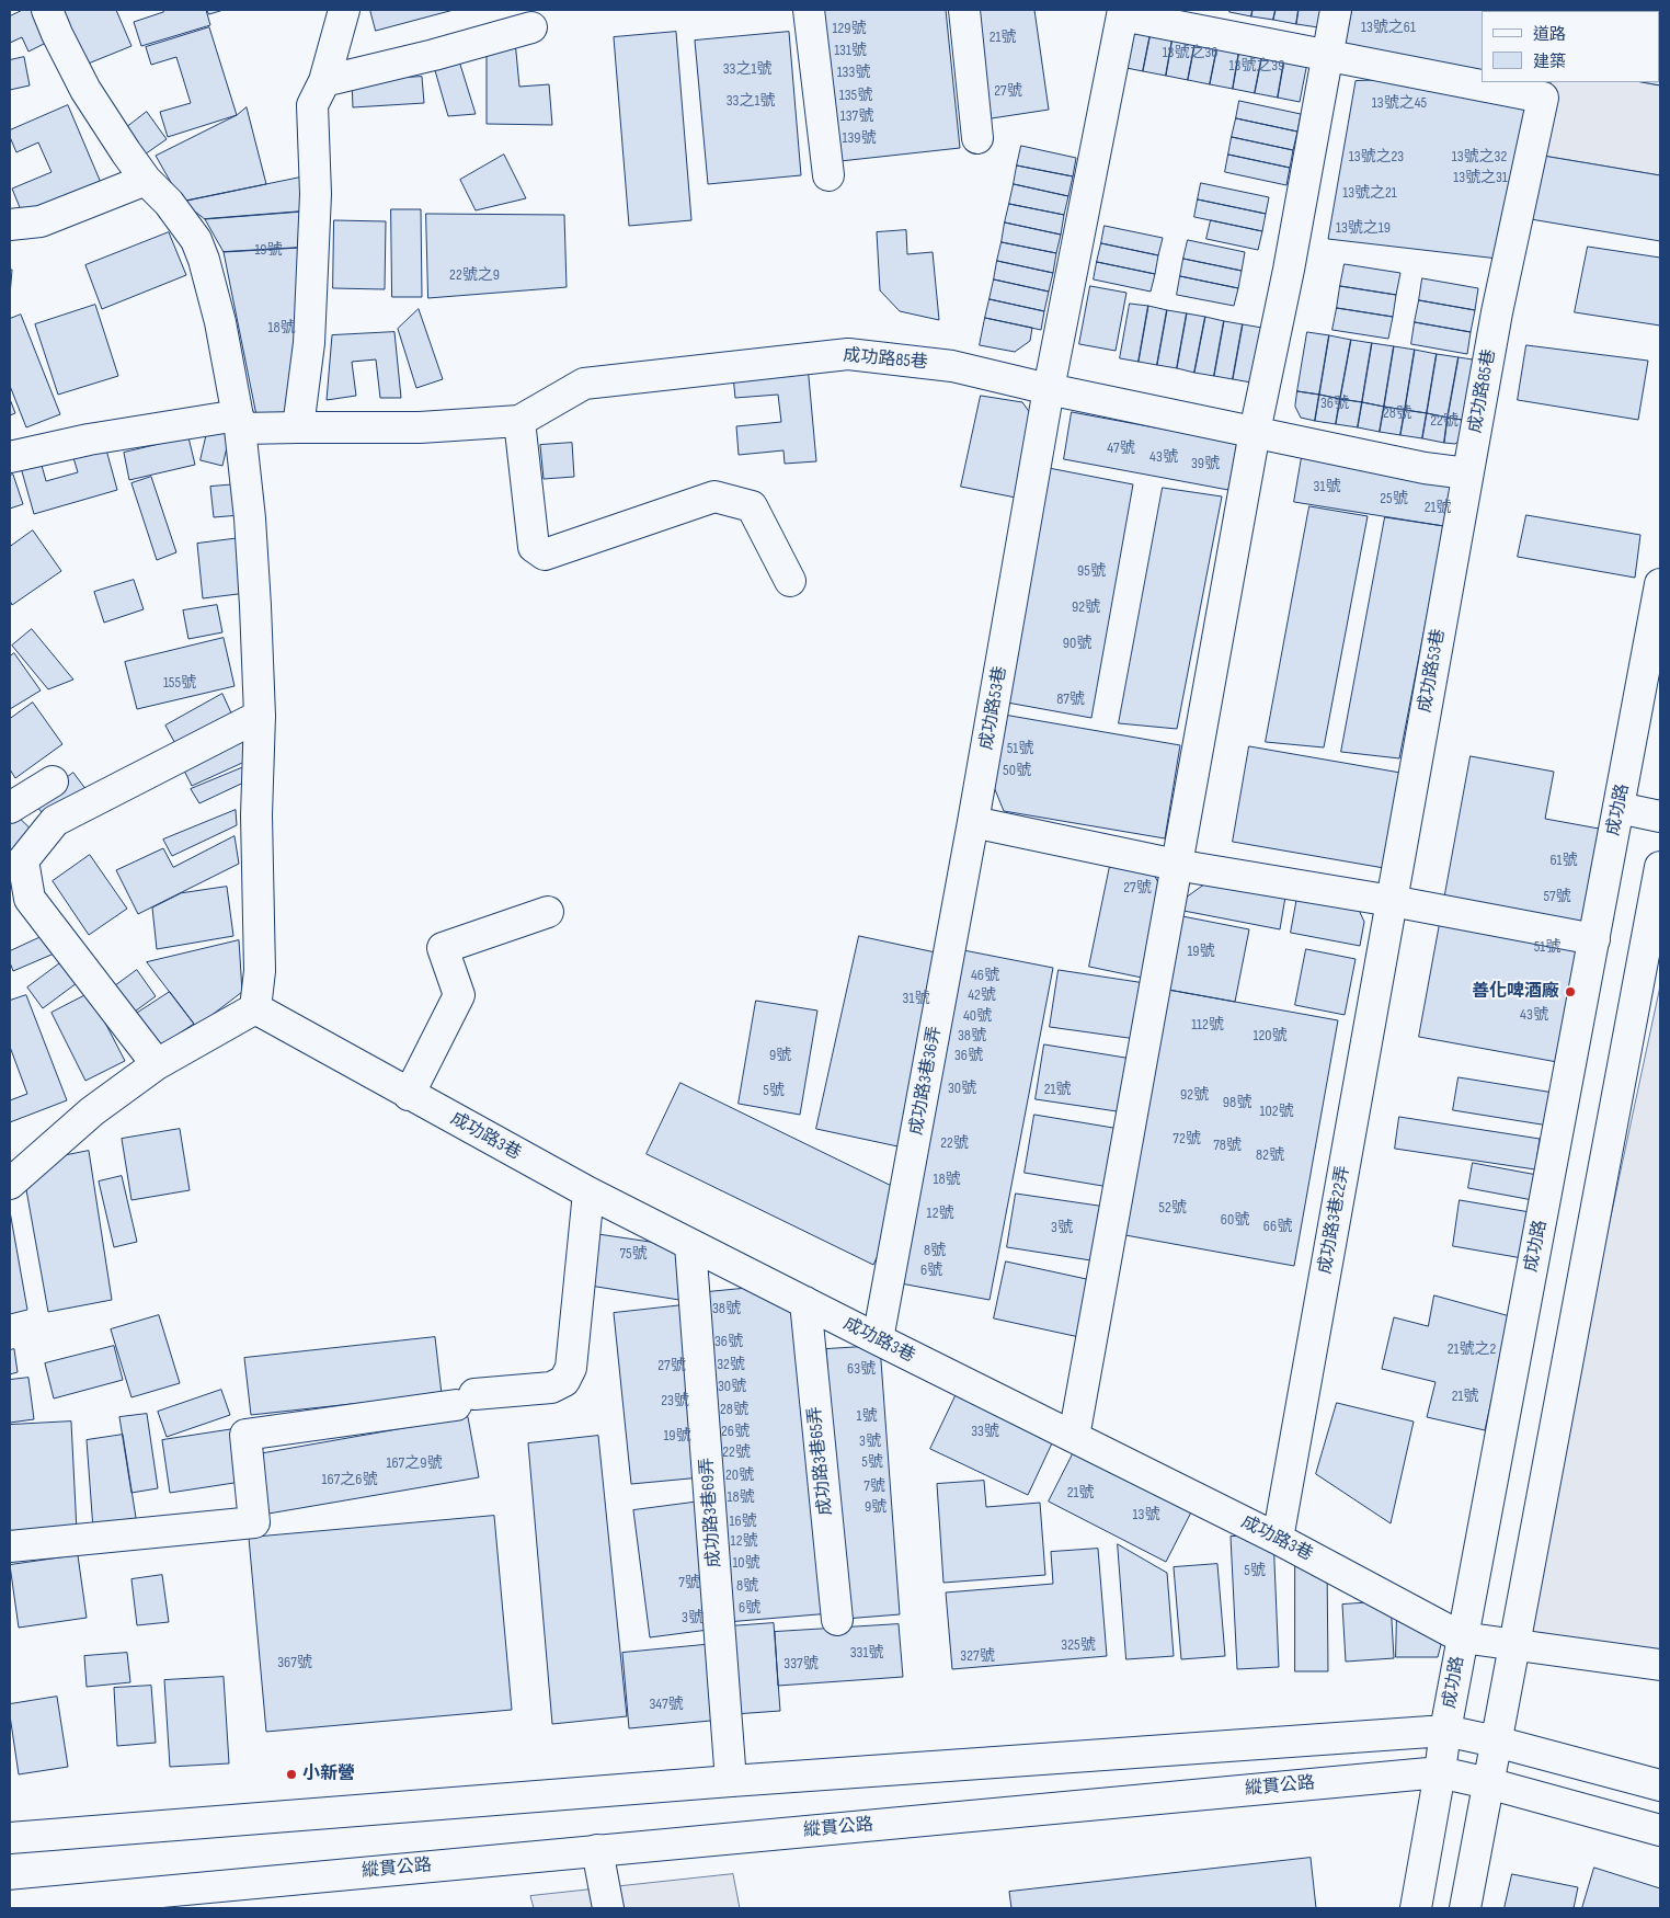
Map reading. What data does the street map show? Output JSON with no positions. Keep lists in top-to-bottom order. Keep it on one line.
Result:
{"streets":{"main road":["成功路85巷","成功路53巷","成功路","成功路3巷36弄","成功路3巷","成功路3巷22弄","成功路3巷65弄","成功路3巷69弄","縱貫公路"]},"crossings":[["成功路85巷","成功路53巷"],["成功路53巷","成功路3巷36弄"],["成功路53巷","成功路3巷22弄"],["成功路","成功路3巷"],["成功路","縱貫公路"],["成功路3巷36弄","成功路3巷"],["成功路3巷","成功路3巷22弄"],["成功路3巷","成功路3巷65弄"],["成功路3巷","成功路3巷69弄"]],"places":["善化啤酒廠","小新營"],"house_numbers":["13號之61","129號","21號","131號","13號之36","13號之39","33之1號","133號","27號","135號","33之1號","13號之45","137號","139號","13號之23","13號之32","13號之31","13號之21","13號之19","19號","22號之9","18號","36號","28號","22號","47號","43號","39號","31號","25號","21號","95號","92號","90號","155號","87號","51號","50號","61號","27號","57號","51號","19號","46號","42號","31號","43號","40號","112號","38號","120號","9號","36號","30號","21號","5號","92號","98號","102號","72號","22號","78號","82號","18號","52號","12號","60號","66號","3號","8號","75號","6號","38號","36號","21號之2","32號","27號","63號","30號","21號","23號","28號","1號","26號","33號","19號","3號","22號","5號","167之9號","20號","167之6號","7號","21號","18號","9號","13號","16號","12號","10號","5號","7號","8號","6號","3號","325號","331號","327號","367號","337號","347號"],"legend":["道路","建築"]}
